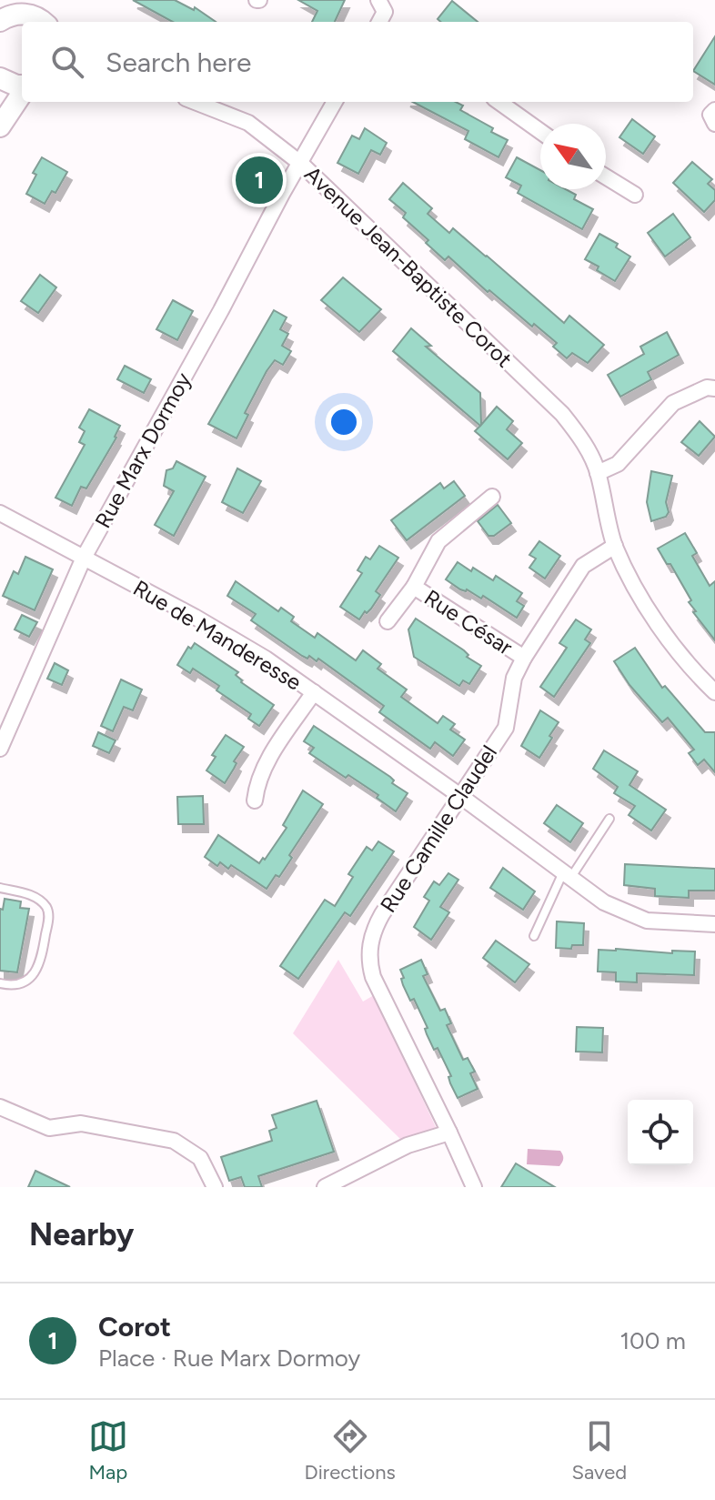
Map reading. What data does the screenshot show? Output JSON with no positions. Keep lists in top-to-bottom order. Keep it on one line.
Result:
{"streets":{"street":["Avenue Jean-Baptiste Corot","Rue Marx Dormoy","Rue César","Rue de Manderesse","Rue Camille Claudel"]},"crossings":[["Avenue Jean-Baptiste Corot","Rue Marx Dormoy"],["Avenue Jean-Baptiste Corot","Rue Camille Claudel"],["Rue Marx Dormoy","Rue de Manderesse"],["Rue César","Rue Camille Claudel"],["Rue de Manderesse","Rue Camille Claudel"]],"north":"top left","page":{"search":"Search here","pins":"1","heading":"Nearby","list":[{"mark":"1","name":"Corot","note":"Place · Rue Marx Dormoy","value":"100 m"}],"nav":["Map","Directions","Saved"]}}
